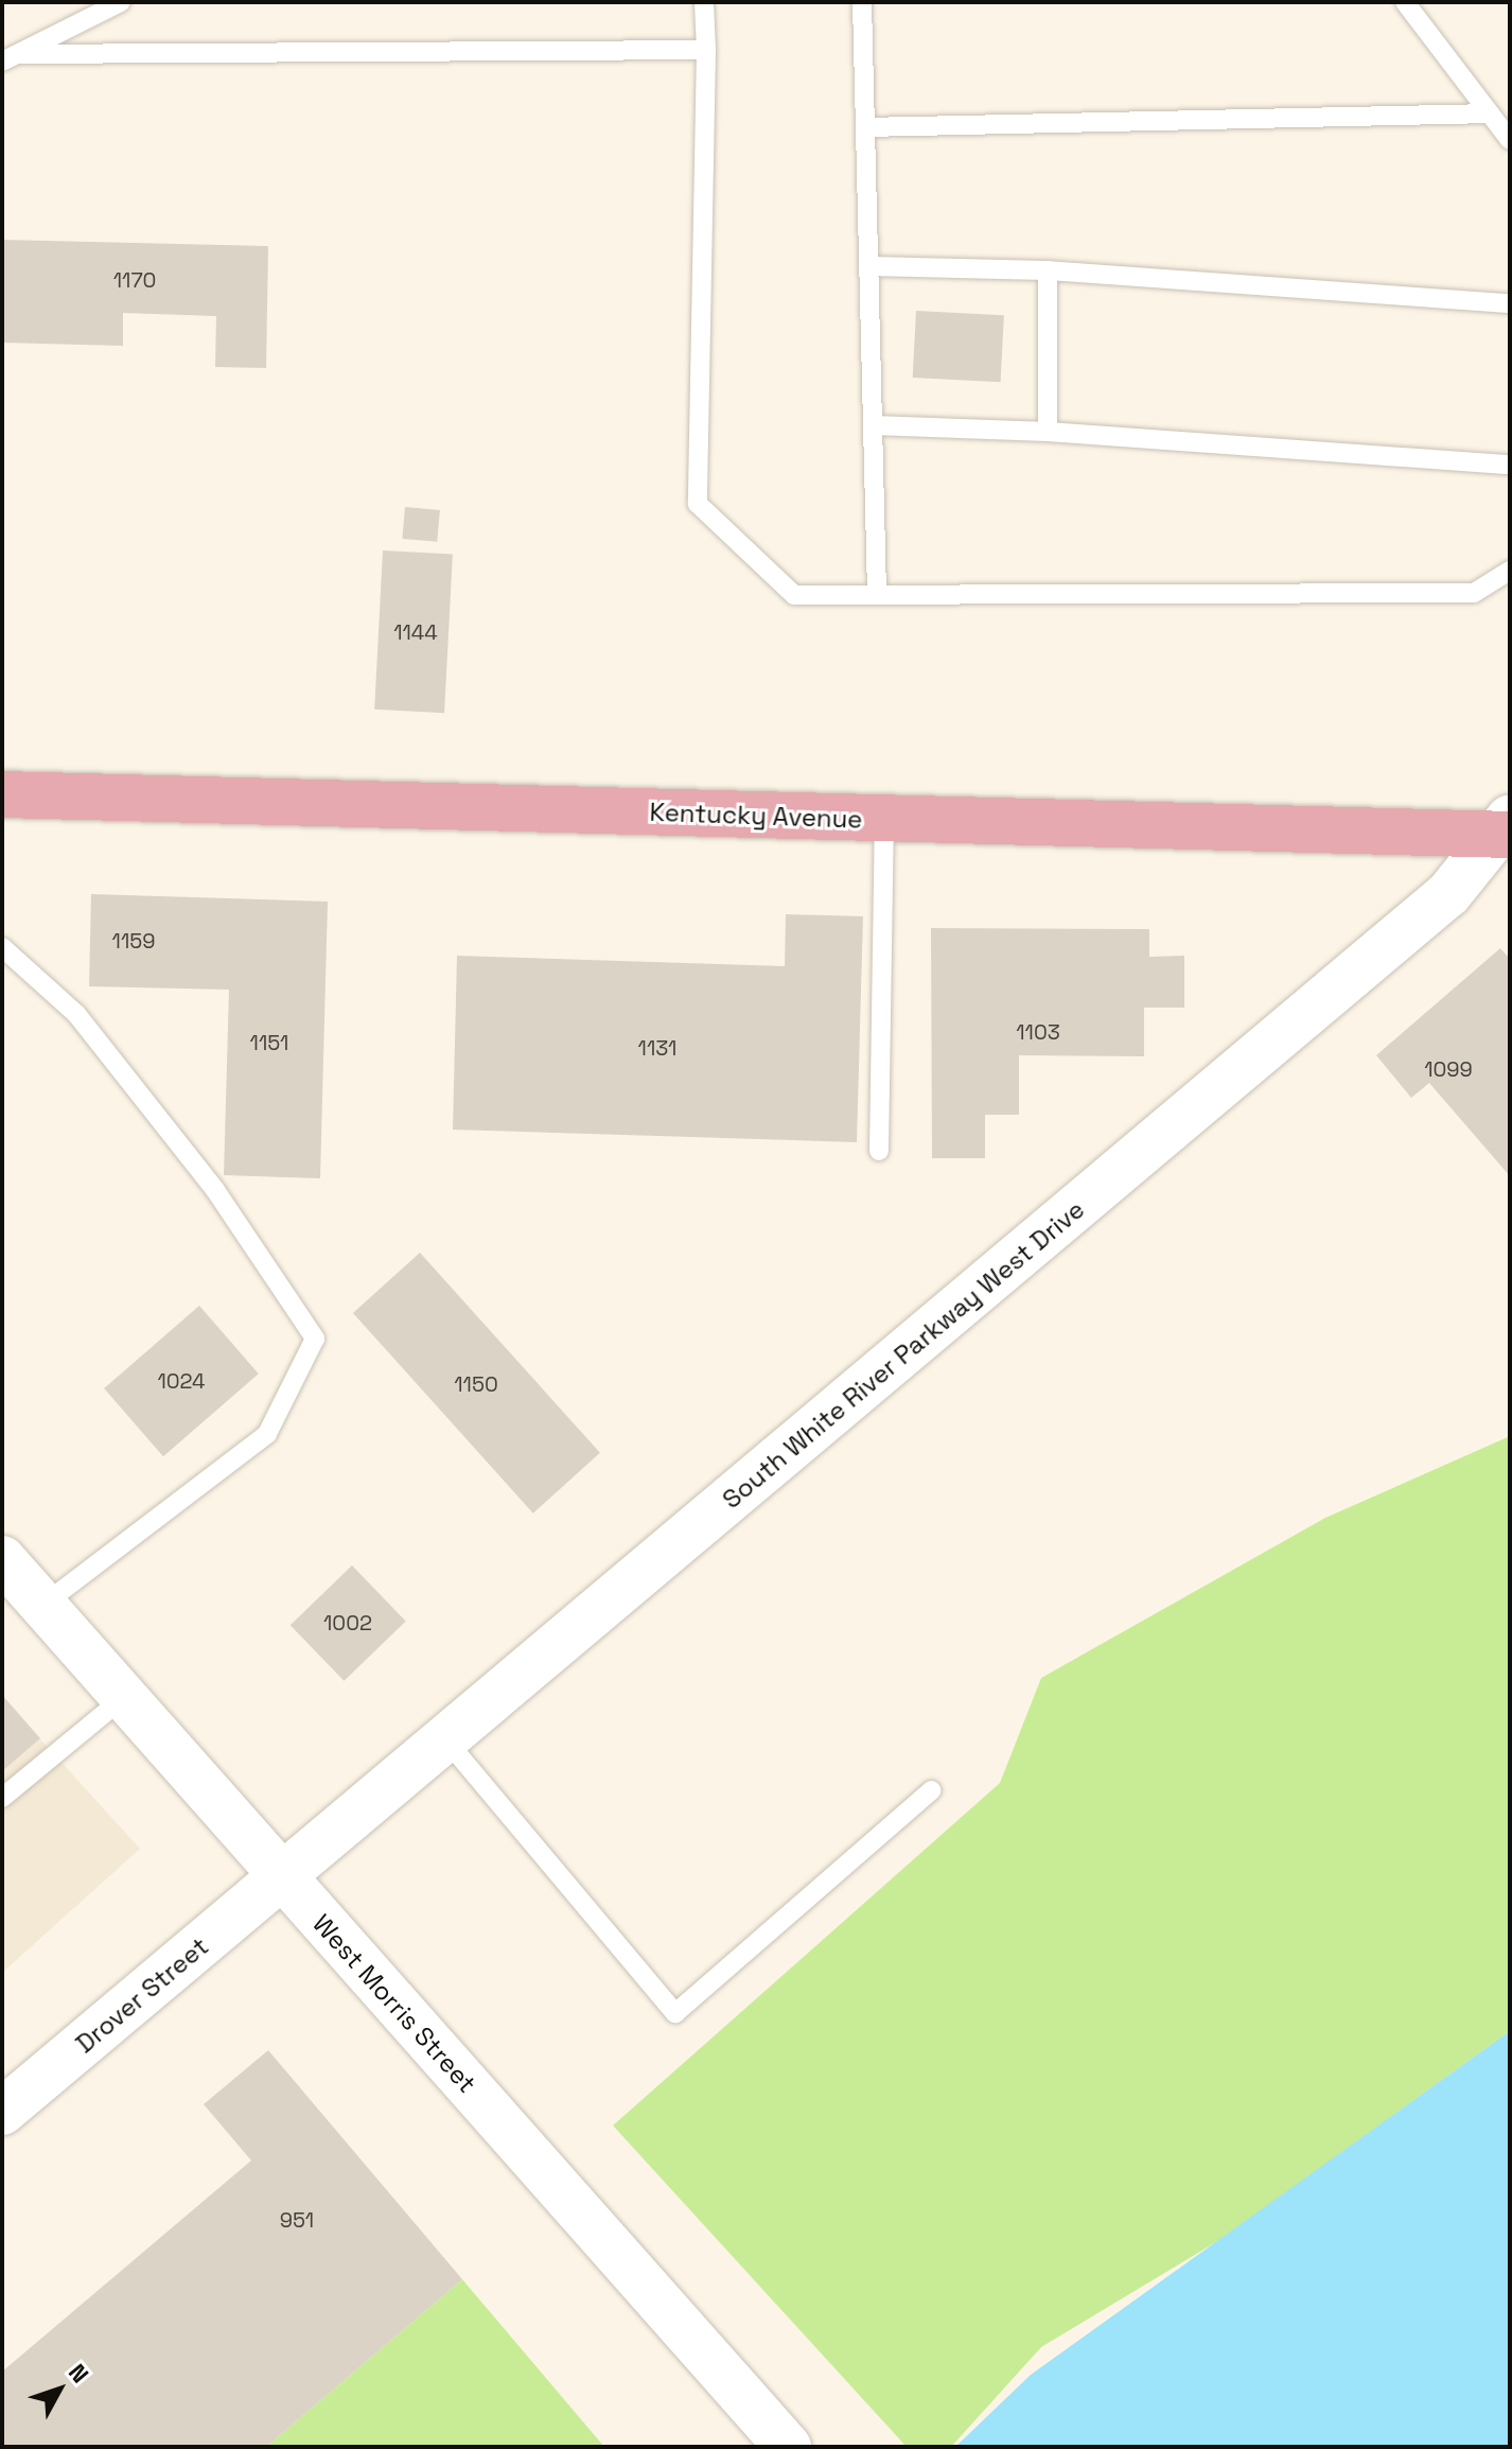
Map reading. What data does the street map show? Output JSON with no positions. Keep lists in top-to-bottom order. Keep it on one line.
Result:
{"streets":{"main road":["Kentucky Avenue"],"street":["South White River Parkway West Drive","Drover Street","West Morris Street"]},"crossings":[["Kentucky Avenue","South White River Parkway West Drive"],["South White River Parkway West Drive","Drover Street"],["South White River Parkway West Drive","West Morris Street"],["Drover Street","West Morris Street"]],"house_numbers":["1170","1144","1159","1103","1151","1131","1099","1024","1150","1002","951"],"north":"top right"}
